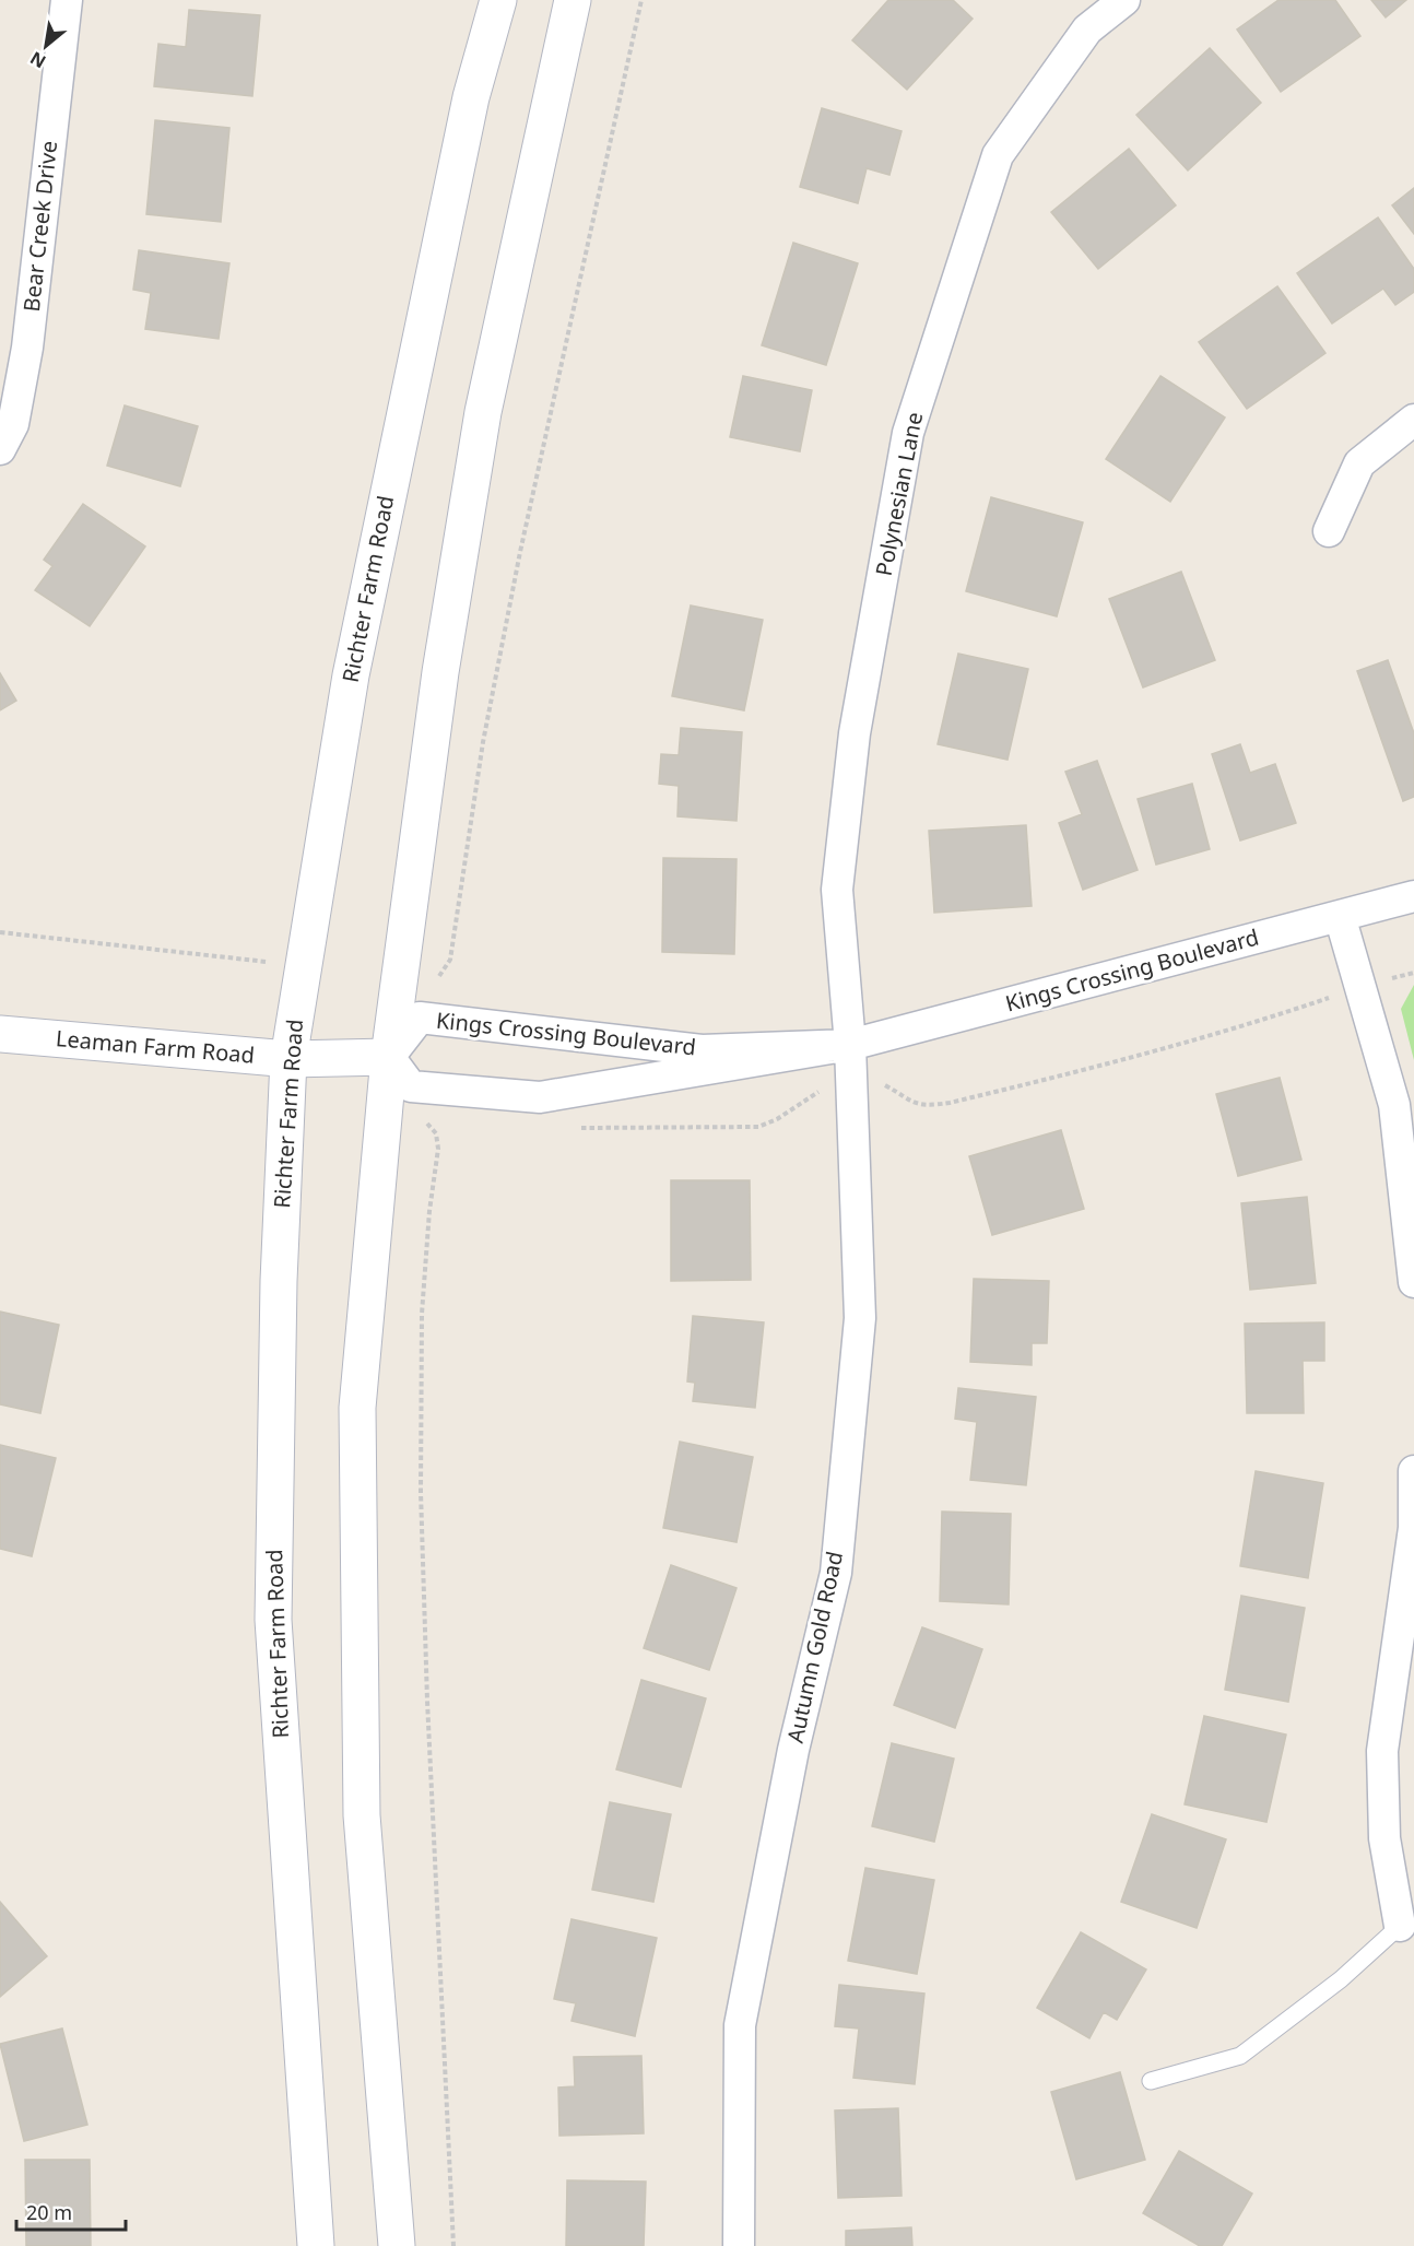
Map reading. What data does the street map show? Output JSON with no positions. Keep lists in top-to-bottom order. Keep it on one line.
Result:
{"streets":{"main road":["Richter Farm Road","Leaman Farm Road"],"street":["Bear Creek Drive","Polynesian Lane","Kings Crossing Boulevard","Autumn Gold Road"]},"crossings":[["Polynesian Lane","Kings Crossing Boulevard"],["Polynesian Lane","Autumn Gold Road"],["Richter Farm Road","Leaman Farm Road"],["Kings Crossing Boulevard","Leaman Farm Road"],["Kings Crossing Boulevard","Autumn Gold Road"]],"scale_bar":"20 m","north":"bottom left"}
